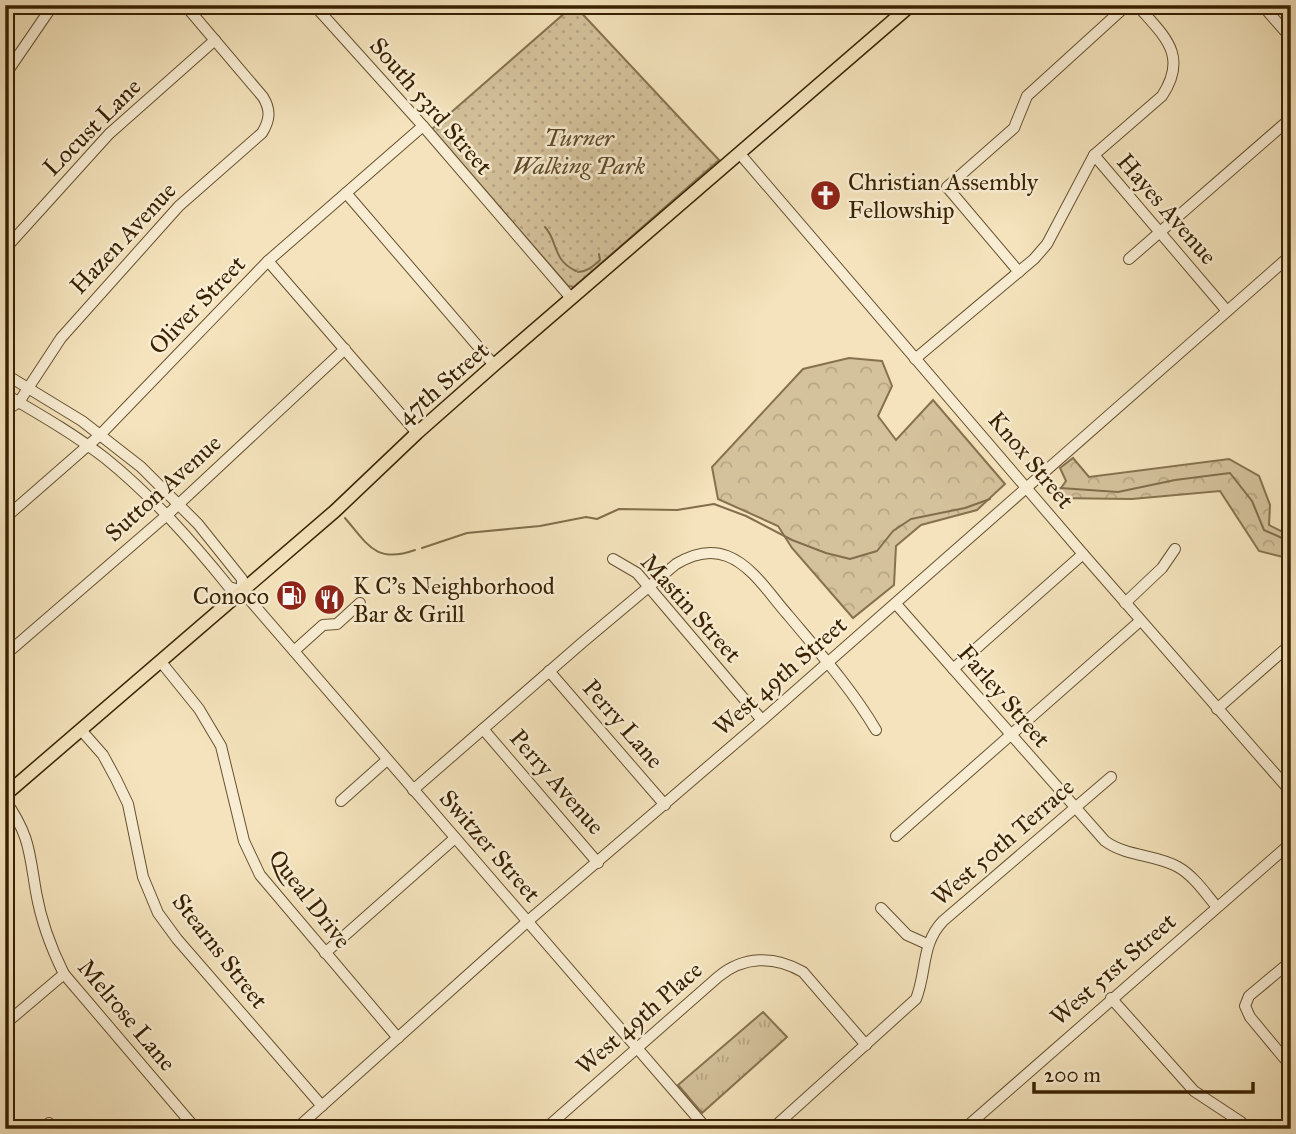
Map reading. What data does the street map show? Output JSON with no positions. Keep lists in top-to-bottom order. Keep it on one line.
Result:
{"streets":{"main road":["47th Street"],"street":["South 53rd Street","Locust Lane","Hayes Avenue","Hazen Avenue","Oliver Street","Knox Street","Sutton Avenue","Mastin Street","West 49th Street","Farley Street","Perry Lane","Perry Avenue","West 50th Terrace","Switzer Street","Queal Drive","Stearns Street","West 51st Street","Melrose Lane","West 49th Place"]},"crossings":[["South 53rd Street","Oliver Street"],["South 53rd Street","47th Street"],["Locust Lane","Hazen Avenue"],["Hayes Avenue","West 49th Street"],["47th Street","Knox Street"],["47th Street","Switzer Street"],["47th Street","Queal Drive"],["47th Street","Stearns Street"],["47th Street","Melrose Lane"],["Knox Street","West 49th Street"],["Mastin Street","West 49th Street"],["West 49th Street","Farley Street"],["West 49th Street","Perry Lane"],["West 49th Street","Perry Avenue"],["West 49th Street","Switzer Street"],["West 49th Street","Queal Drive"],["West 49th Street","Stearns Street"],["Farley Street","West 50th Terrace"],["Farley Street","West 51st Street"],["West 50th Terrace","West 49th Place"],["Switzer Street","West 49th Place"]],"parks":["Turner Walking Park"],"places":{"church":["Christian Assembly Fellowship"],"fuel station":["Conoco"],"restaurant":["K C's Neighborhood Bar & Grill"]},"scale_bar":"200 m"}
